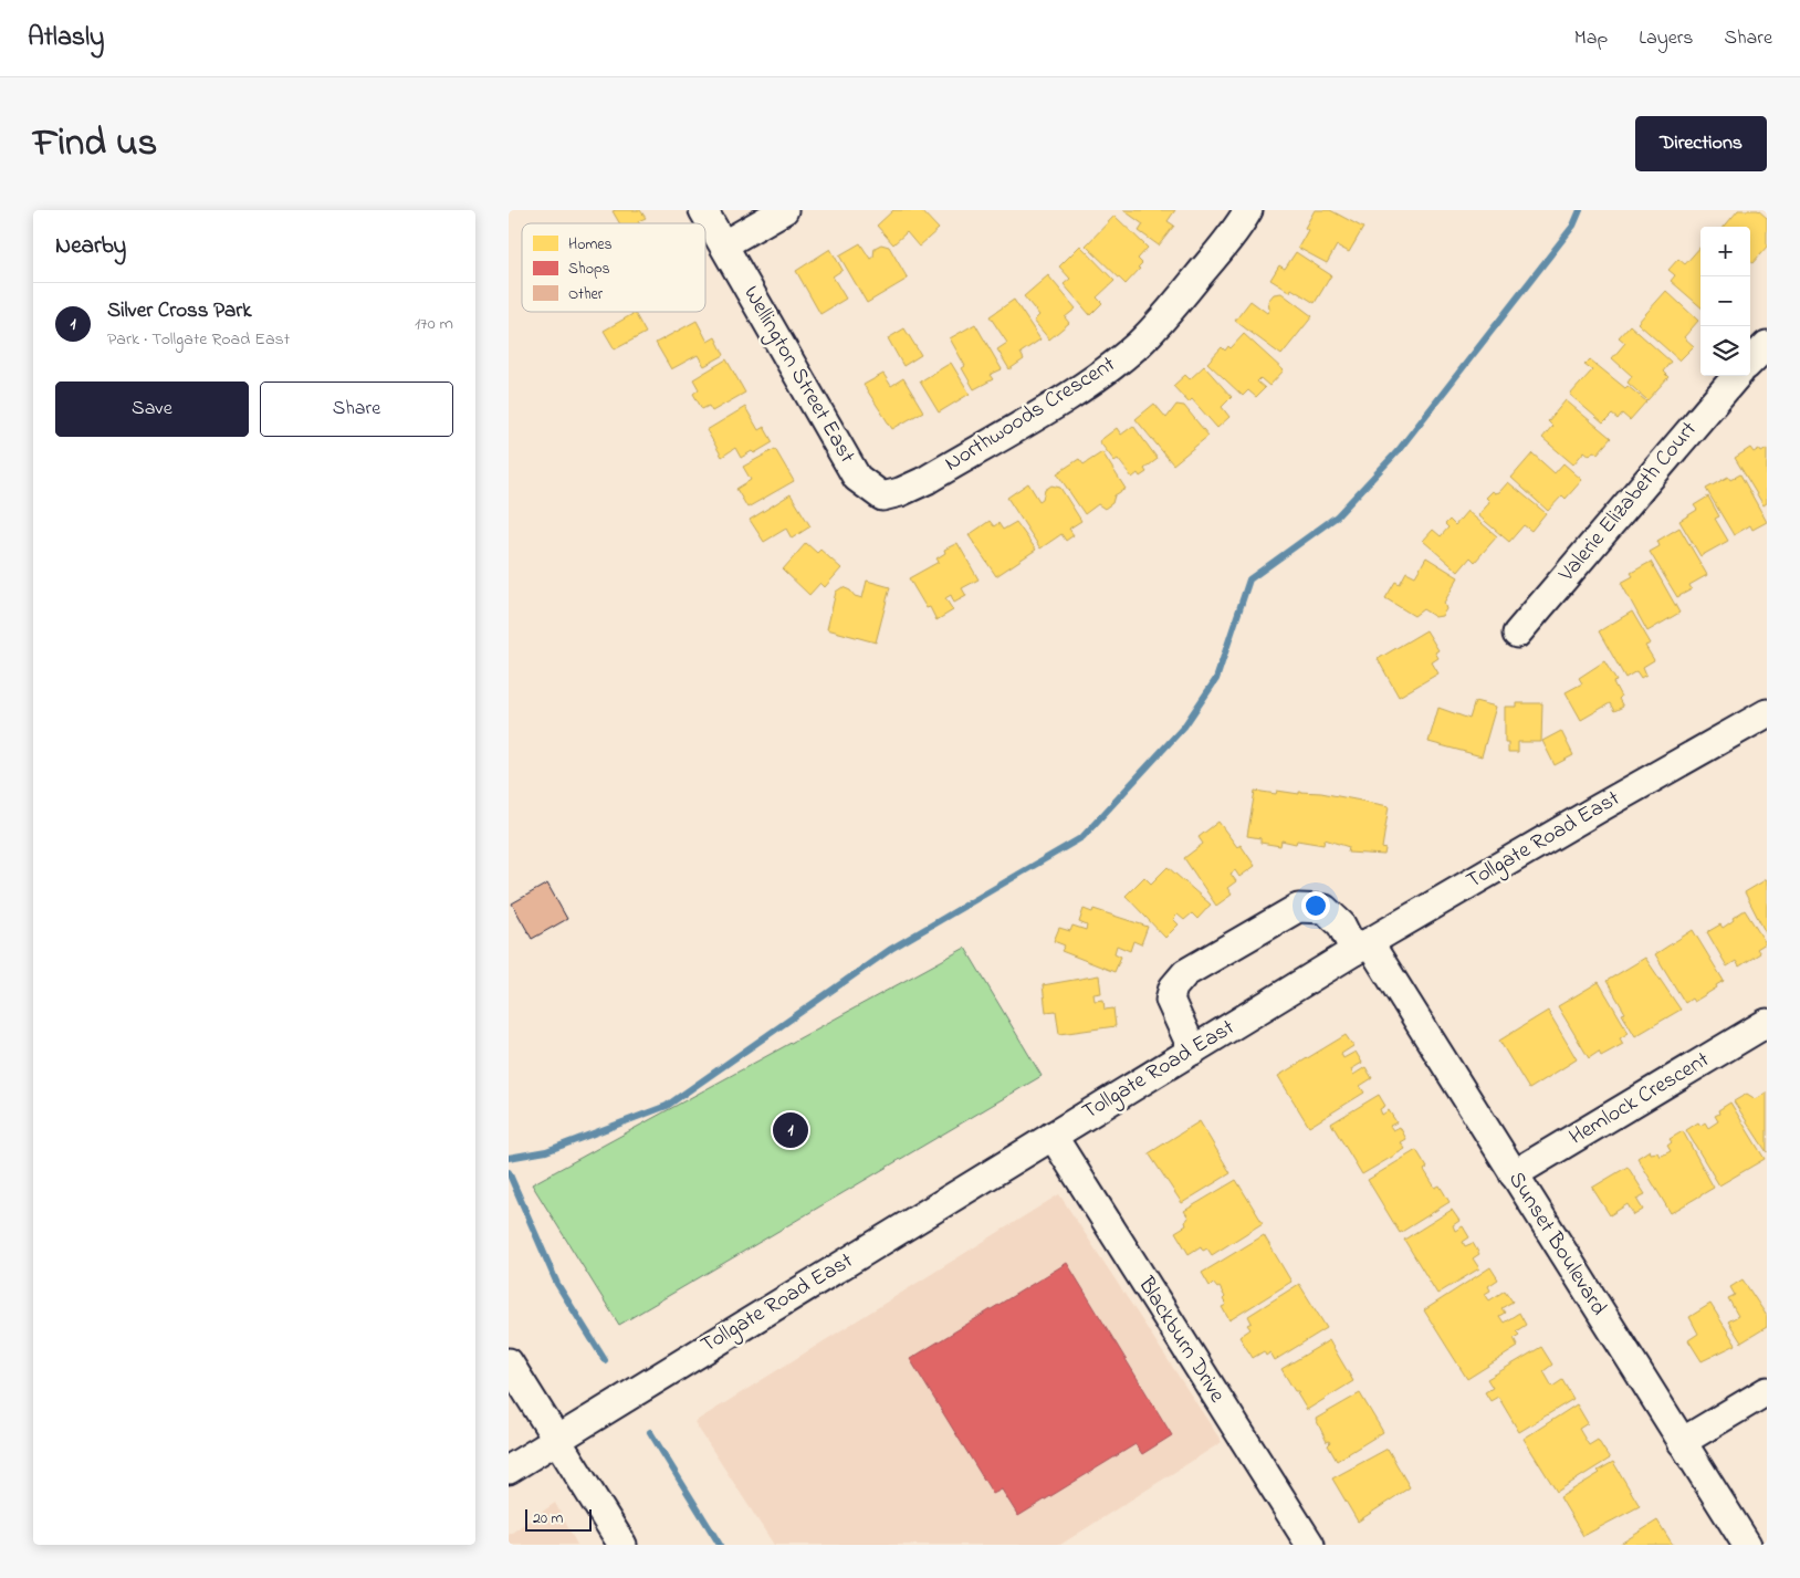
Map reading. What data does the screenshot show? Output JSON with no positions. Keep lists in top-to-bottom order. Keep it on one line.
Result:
{"streets":{"street":["Wellington Street East","Northwoods Crescent","Valerie Elizabeth Court","Tollgate Road East","Hemlock Crescent","Sunset Boulevard","Blackburn Drive"]},"crossings":[["Wellington Street East","Northwoods Crescent"],["Tollgate Road East","Sunset Boulevard"],["Tollgate Road East","Blackburn Drive"],["Hemlock Crescent","Sunset Boulevard"]],"legend":["Homes","Shops","Other"],"scale_bar":"20 m","page":{"header":"Atlasly","nav":["Map","Layers","Share"],"title":"Find us","buttons":["Directions",["Save","Share"]],"heading":"Nearby","map_buttons":["+","−"],"list":[{"mark":"1","name":"Silver Cross Park","note":"Park · Tollgate Road East","value":"170 m"}],"pins":"1","scale":"20 m"}}
